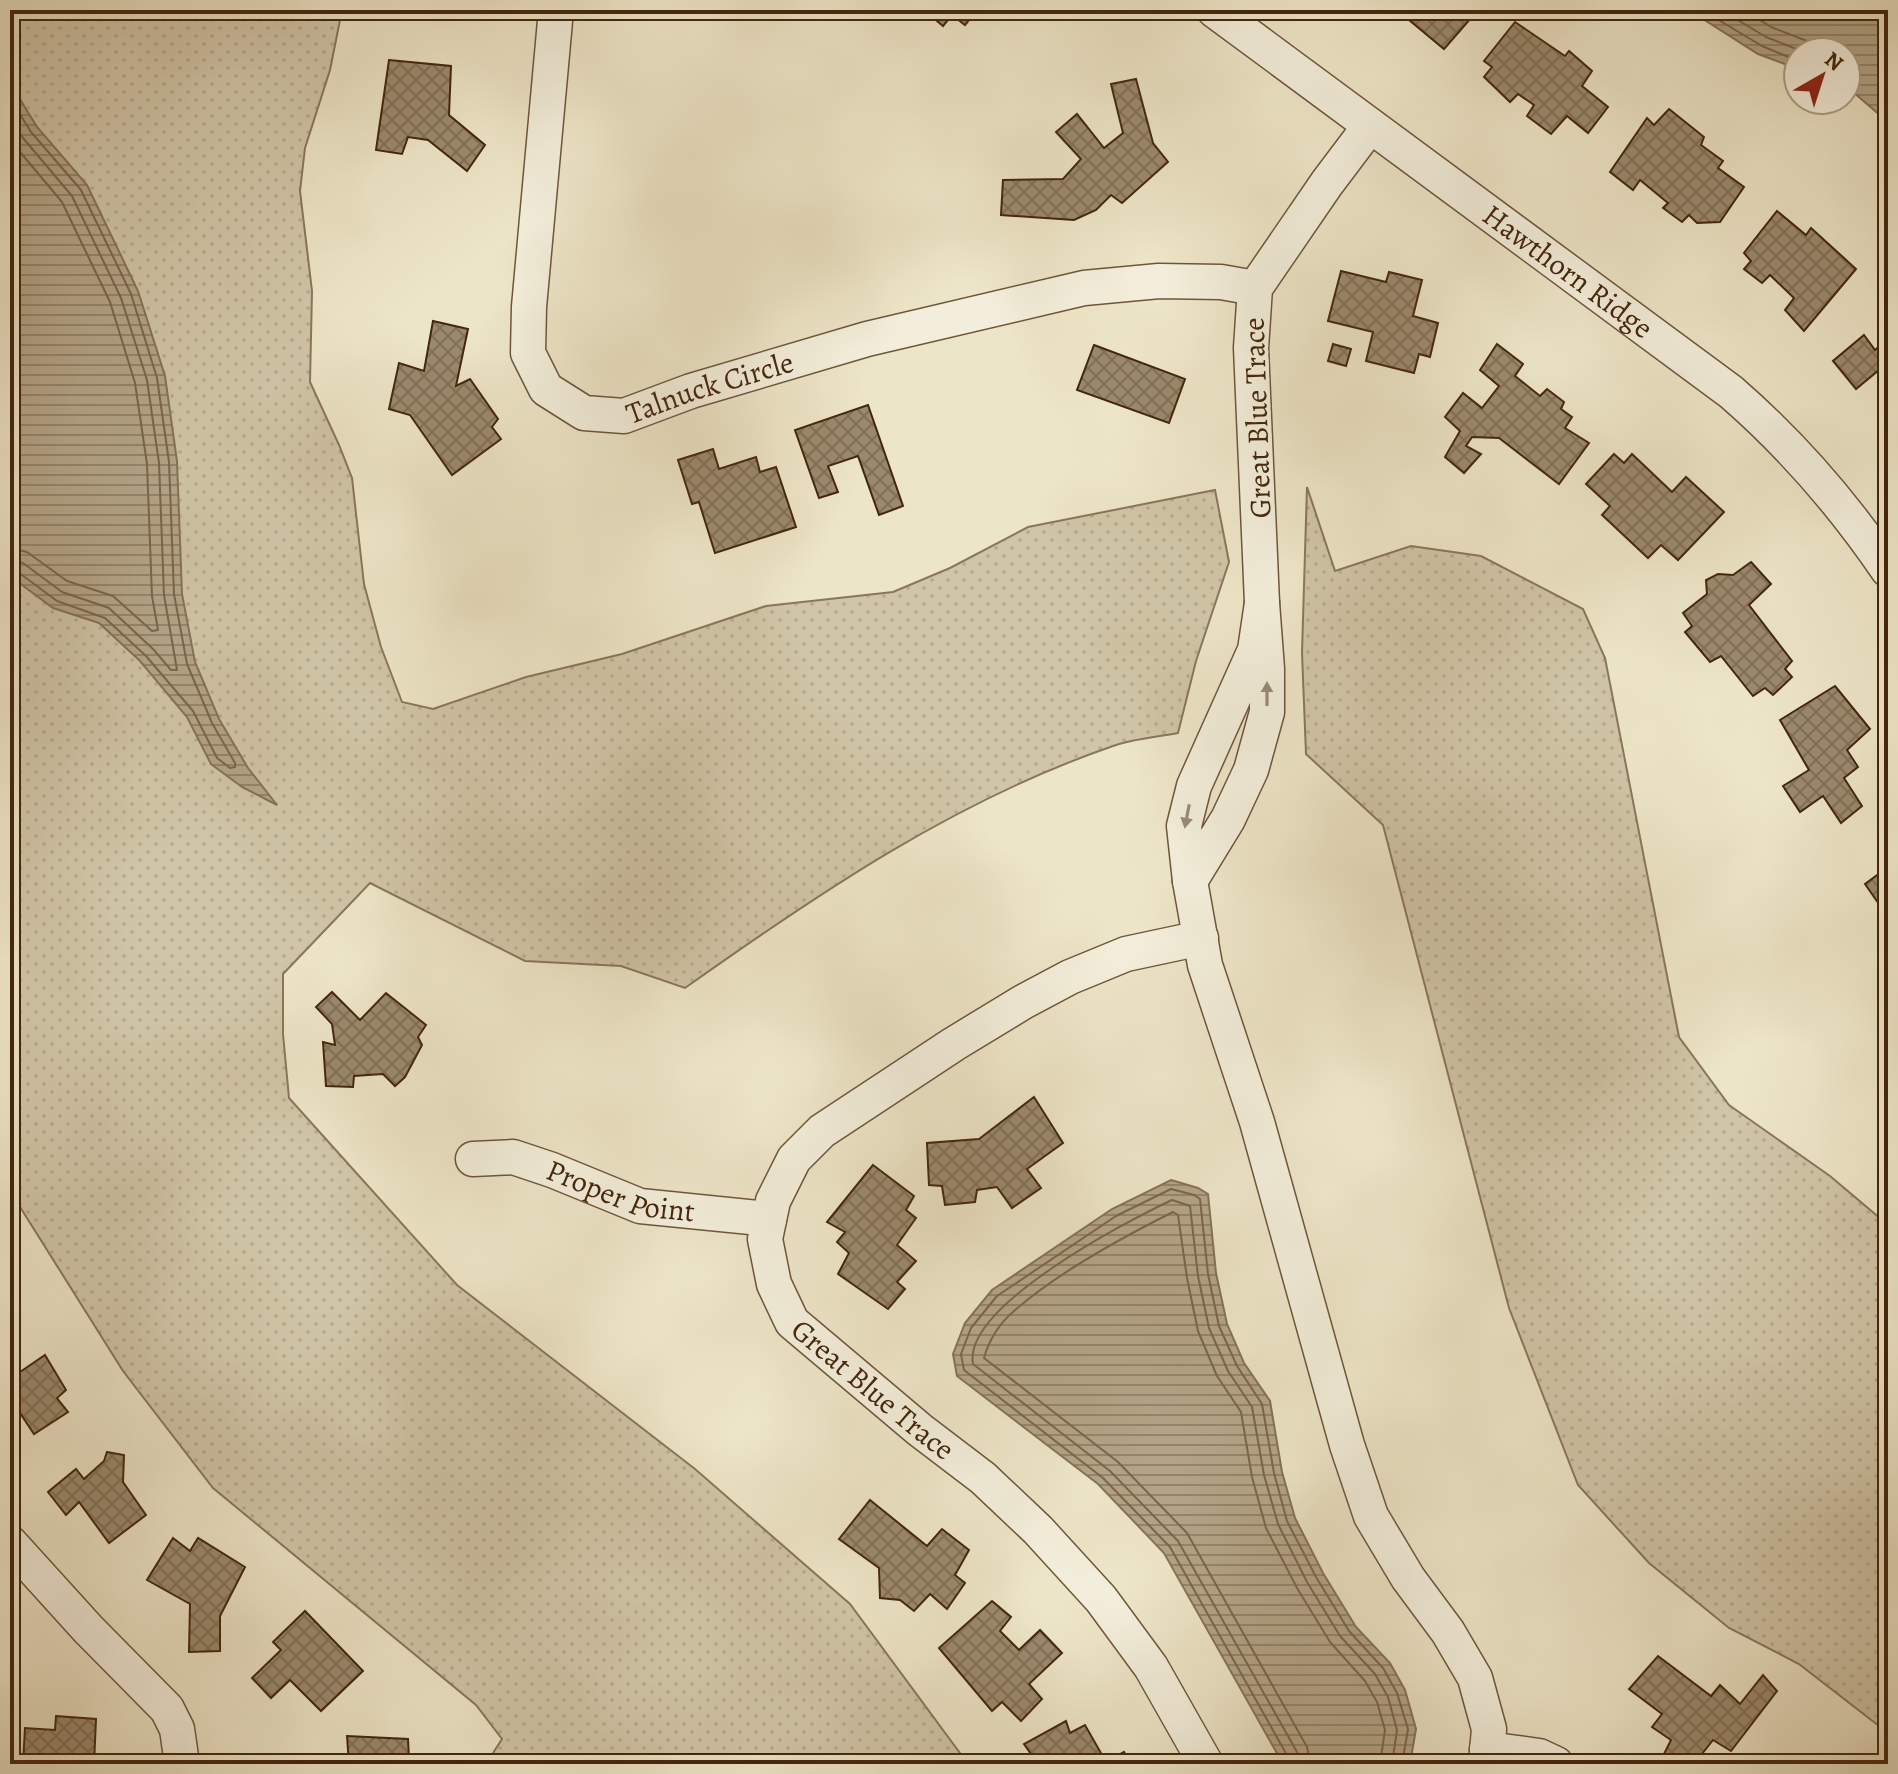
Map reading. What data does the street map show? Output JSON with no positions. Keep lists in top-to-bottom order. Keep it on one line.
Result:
{"streets":{"street":["Hawthorn Ridge","Talnuck Circle","Great Blue Trace","Proper Point"]},"crossings":[["Hawthorn Ridge","Great Blue Trace"],["Talnuck Circle","Great Blue Trace"],["Great Blue Trace","Proper Point"]],"north":"top right"}
